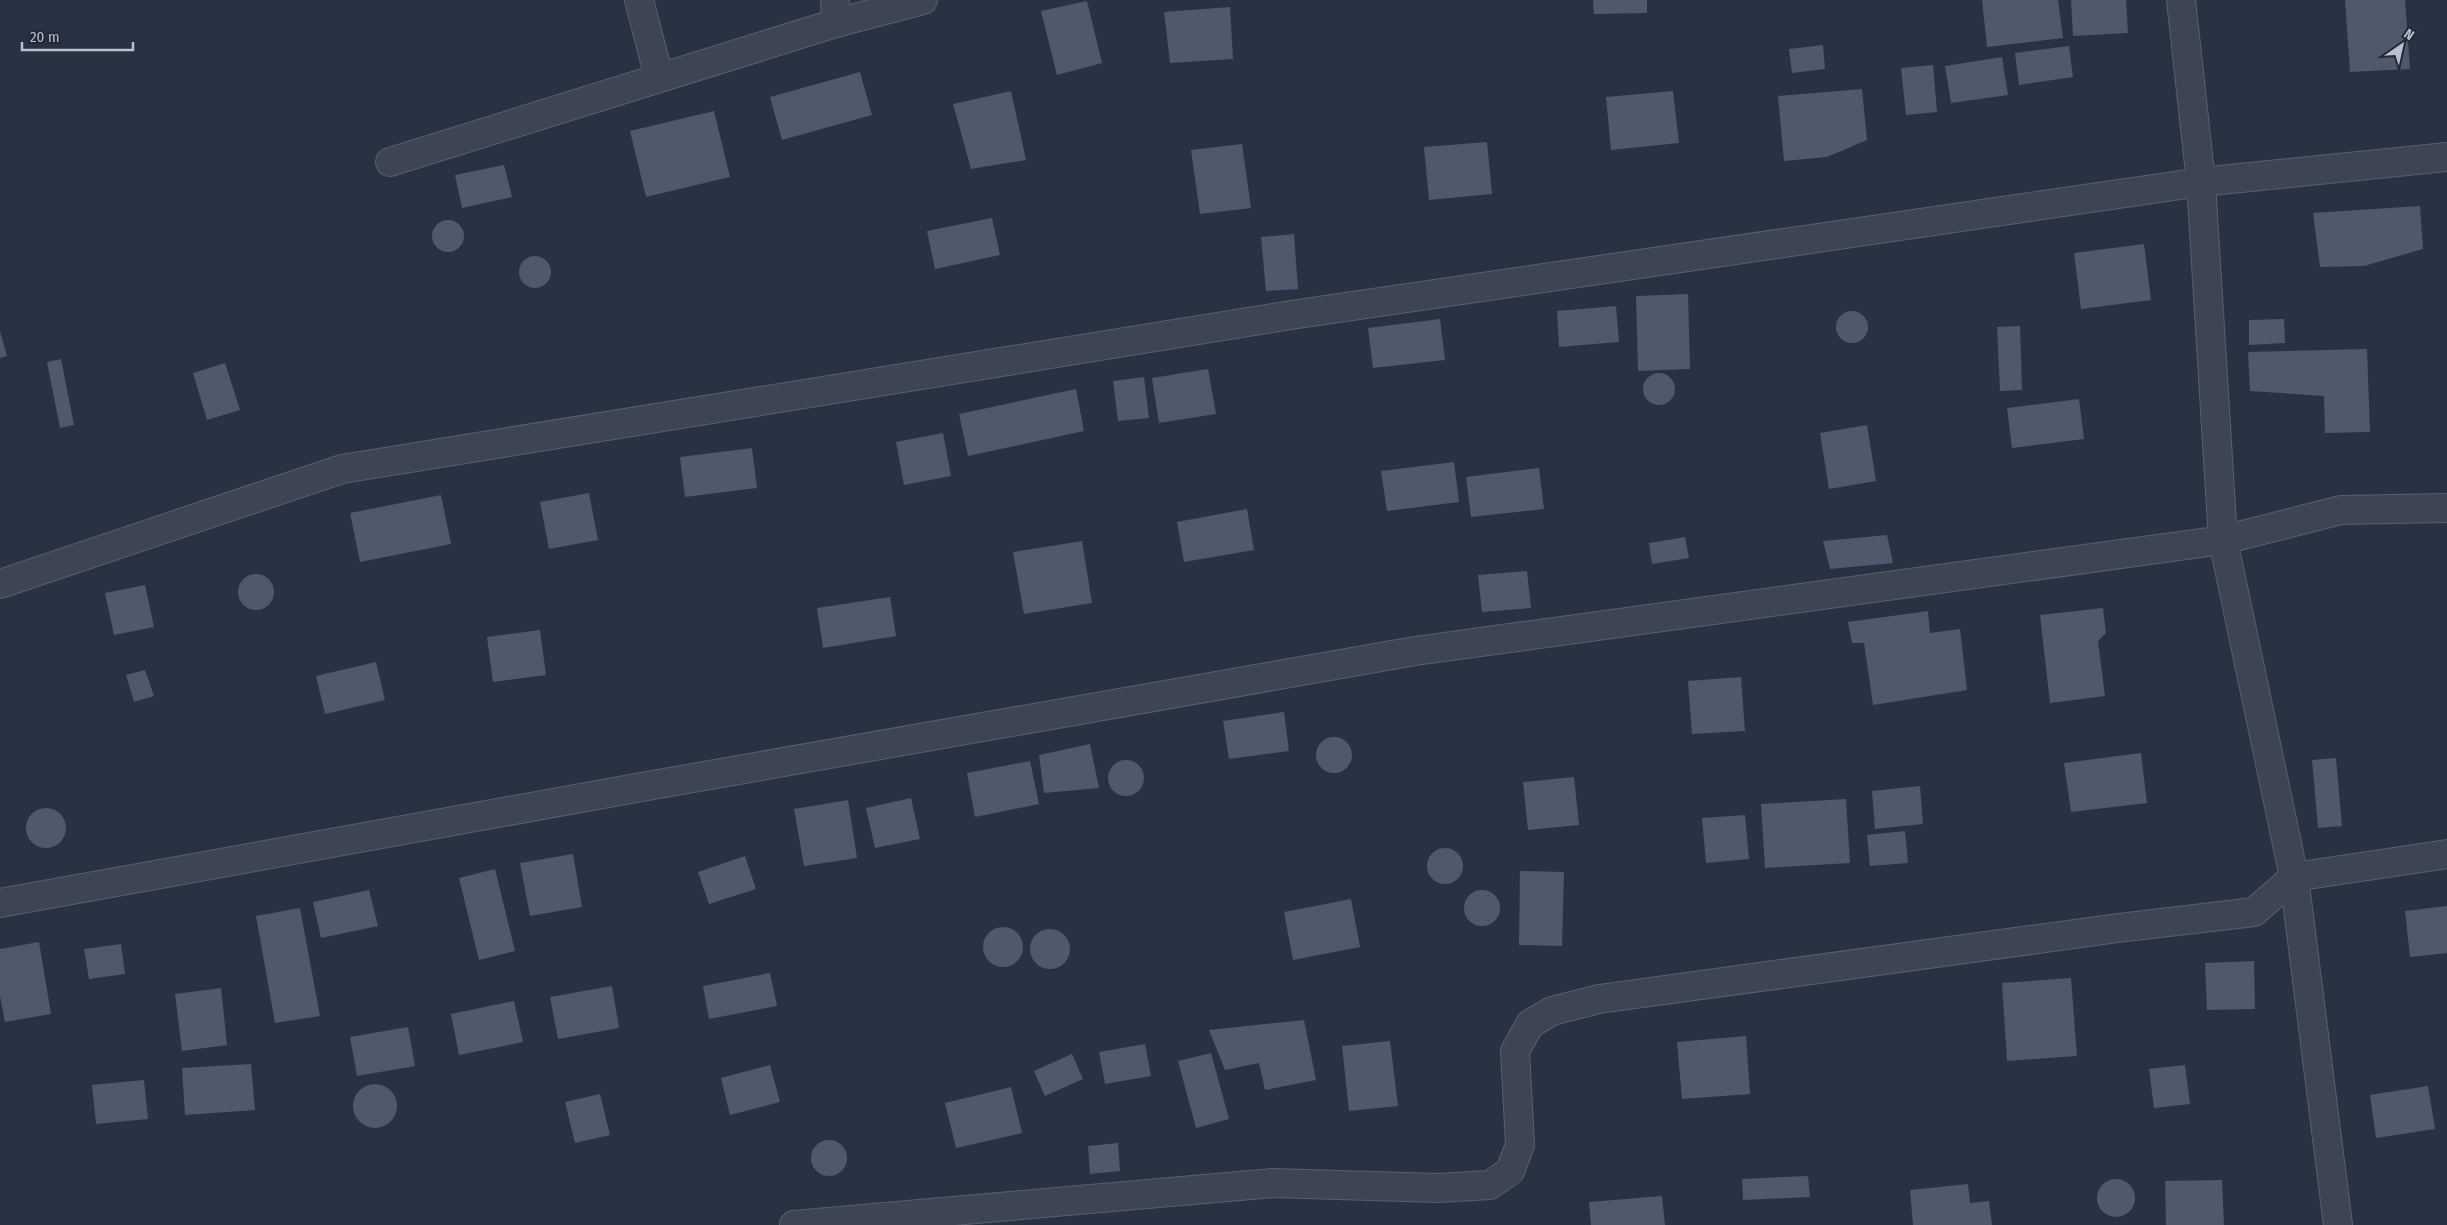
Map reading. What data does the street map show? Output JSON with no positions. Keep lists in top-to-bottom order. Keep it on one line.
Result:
{"scale_bar":"20 m","north":"top right"}
